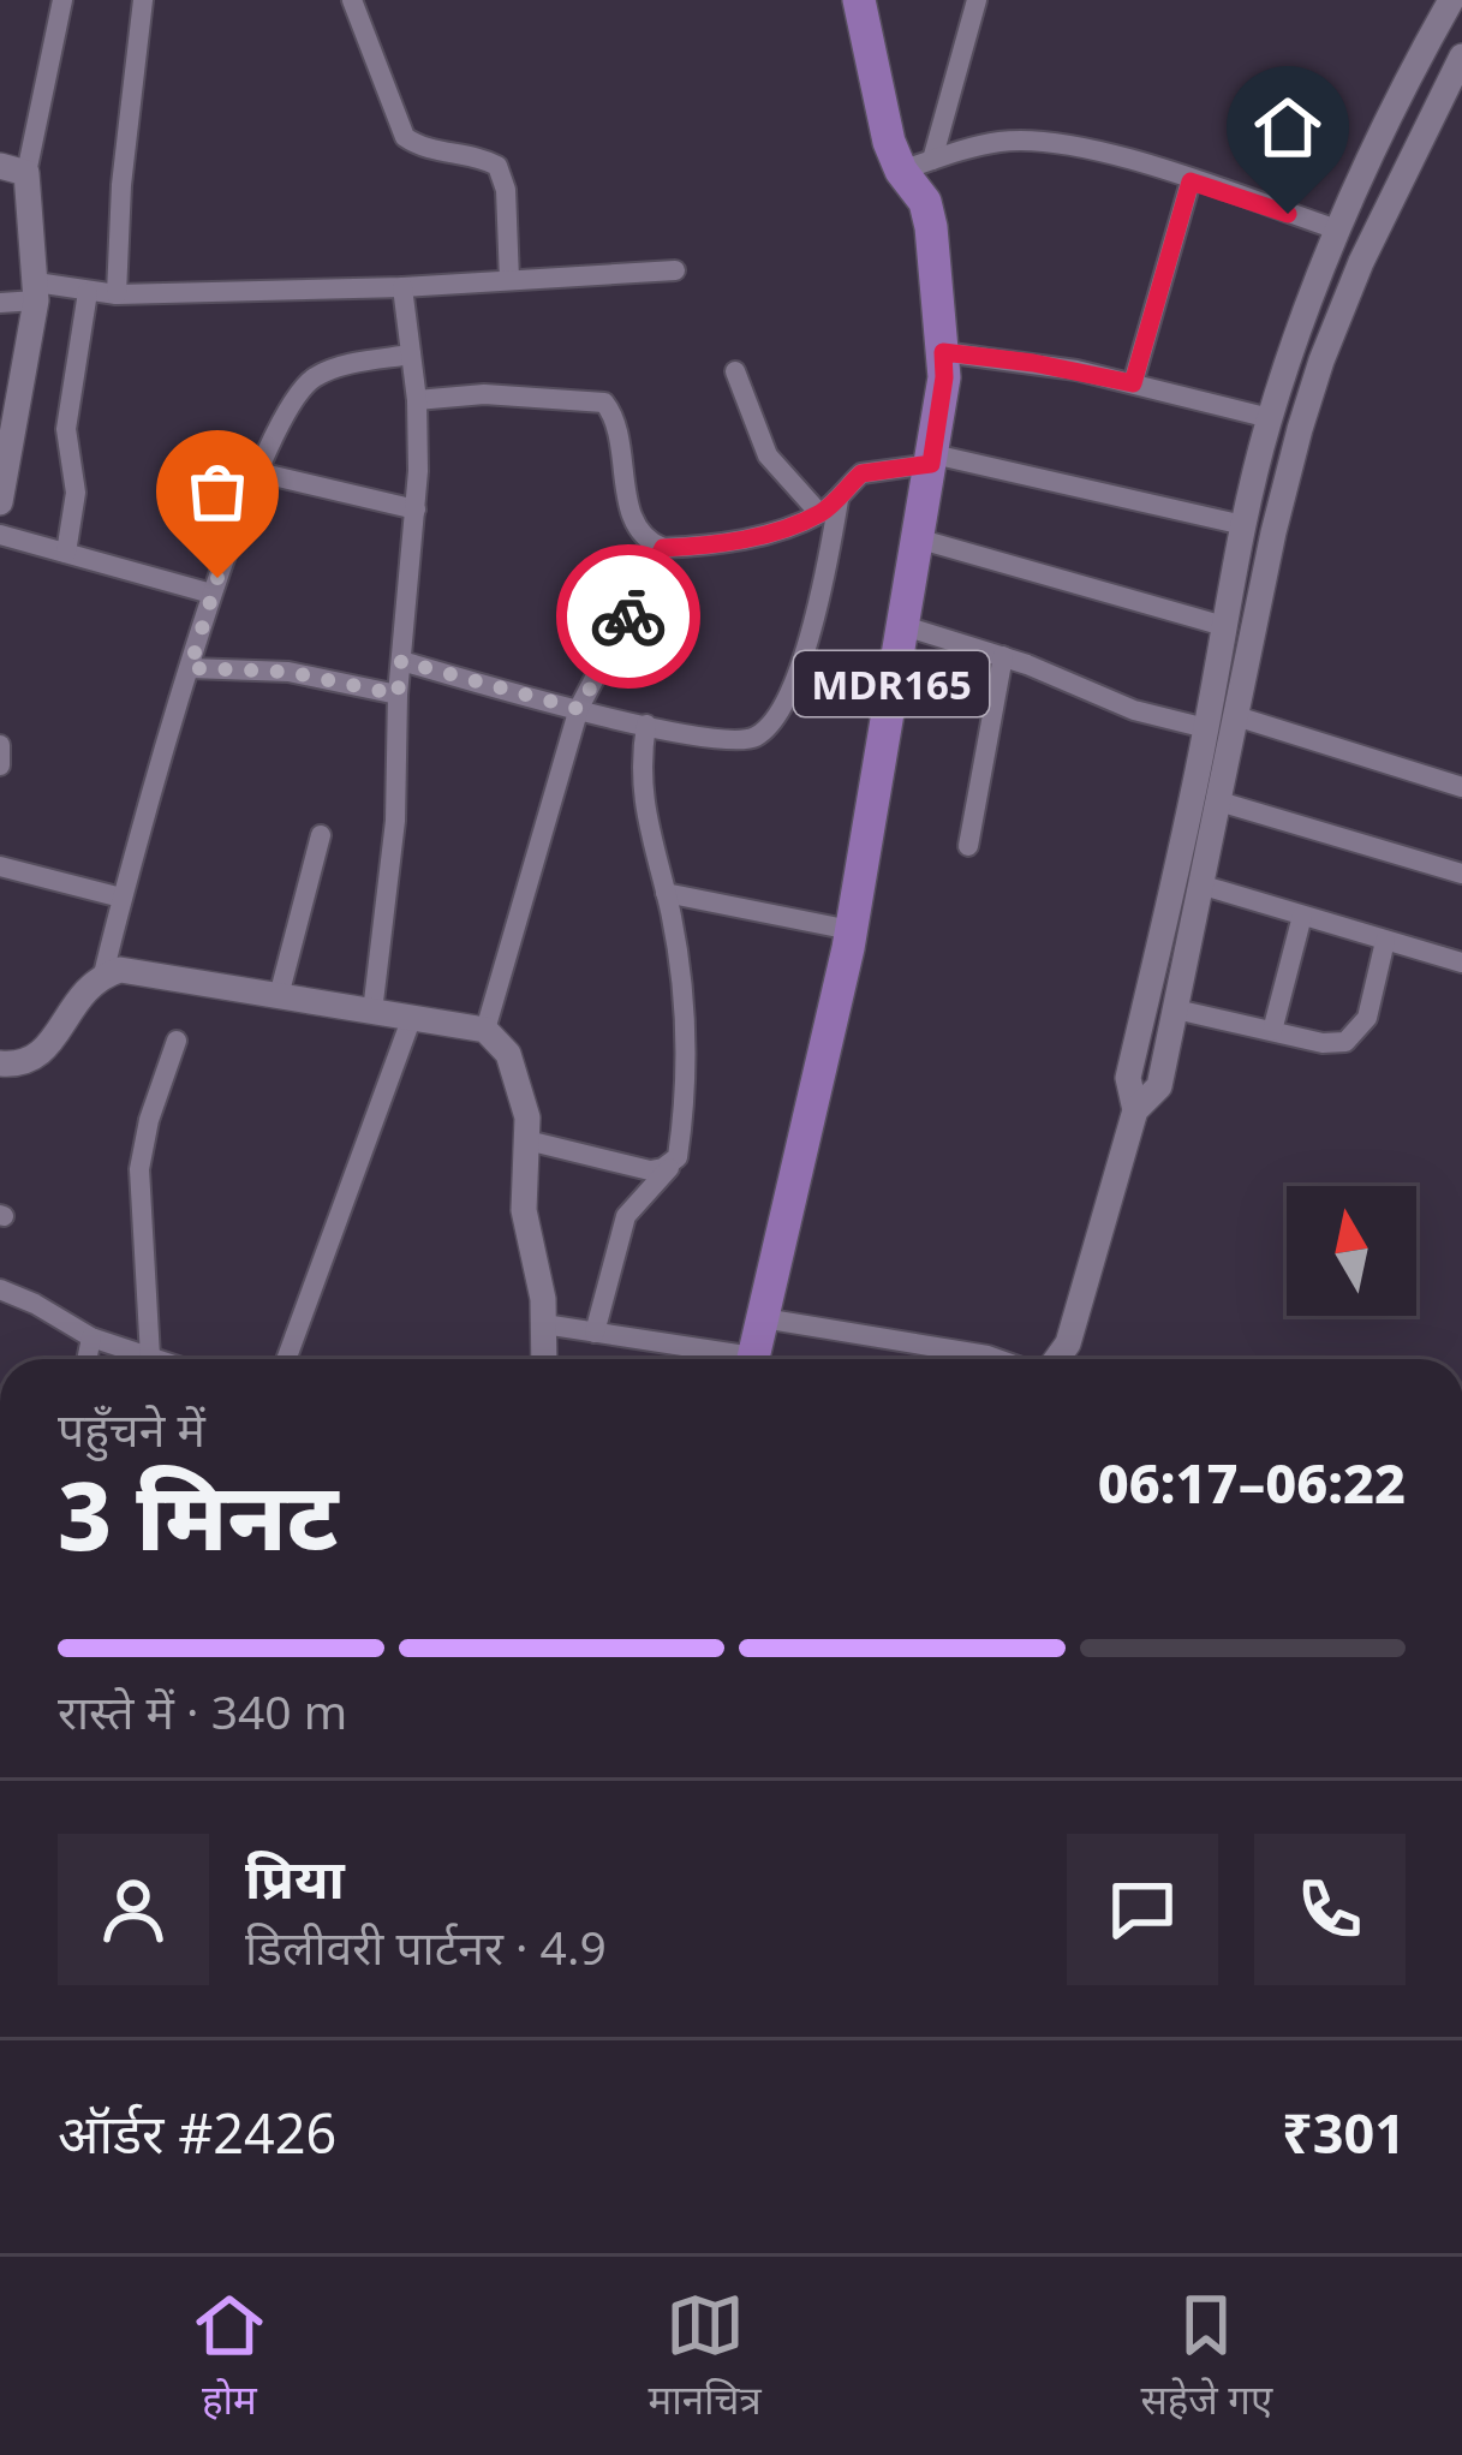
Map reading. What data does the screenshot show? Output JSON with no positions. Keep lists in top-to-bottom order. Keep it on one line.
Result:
{"streets":{"main road":["MDR165"]},"north":"top","page":{"heading":["3 मिनट","पहुँचने में","06:17–06:22"],"panel":["प्रिया","डिलीवरी पार्टनर · 4.9","ऑर्डर #2426","₹301"],"bar":"रास्ते में · 340 m","tabs":["होम","मानचित्र","सहेजे गए"]}}
